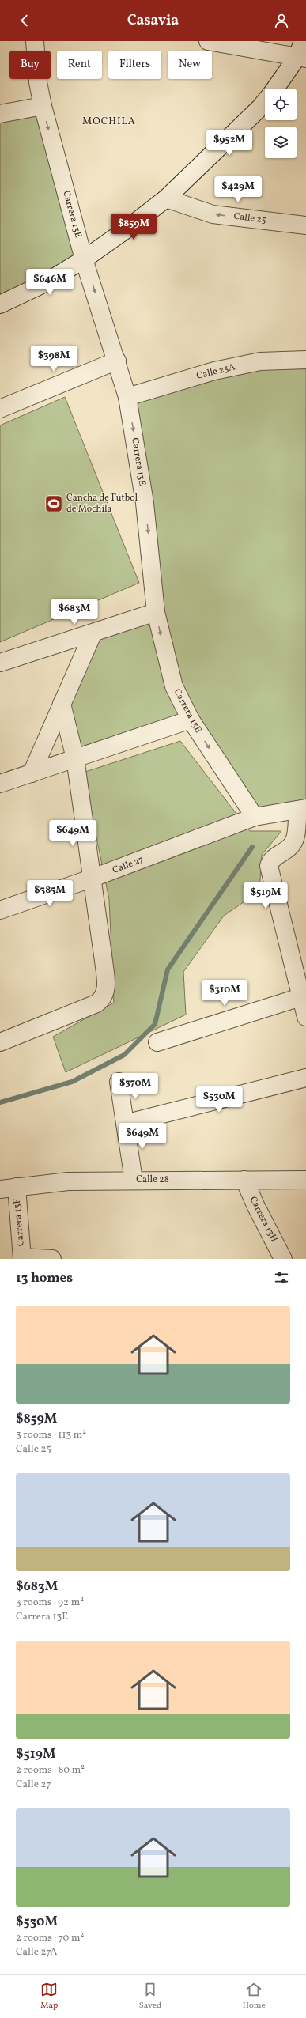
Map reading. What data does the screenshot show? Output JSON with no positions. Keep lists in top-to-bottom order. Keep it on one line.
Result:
{"streets":{"street":["Carrera 13E","Calle 25","Calle 25A","Calle 27","Calle 28","Carrera 13H","Carrera 13F"]},"crossings":[["Carrera 13E","Calle 25A"],["Carrera 13E","Calle 27"],["Calle 28","Carrera 13H"],["Calle 28","Carrera 13F"]],"one_way":["Carrera 13E","Calle 25"],"districts":["MOCHILA"],"places":{"sports":["Cancha de Fútbol de Mochila"]},"page":{"header":"Casavia","chip":["Buy","Rent","Filters","New"],"price":["$952M","$429M","$859M","$646M","$398M","$683M","$649M","$385M","$519M","$310M","$370M","$530M","$649M"],"heading":"13 homes","list":[{"name":"$859M","note":"3 rooms · 113 m² · Calle 25"},{"name":"$683M","note":"3 rooms · 92 m² · Carrera 13E"},{"name":"$519M","note":"2 rooms · 80 m² · Calle 27"},{"name":"$530M","note":"2 rooms · 70 m² · Calle 27A"}],"tabs":["Map","Saved","Home"]}}
